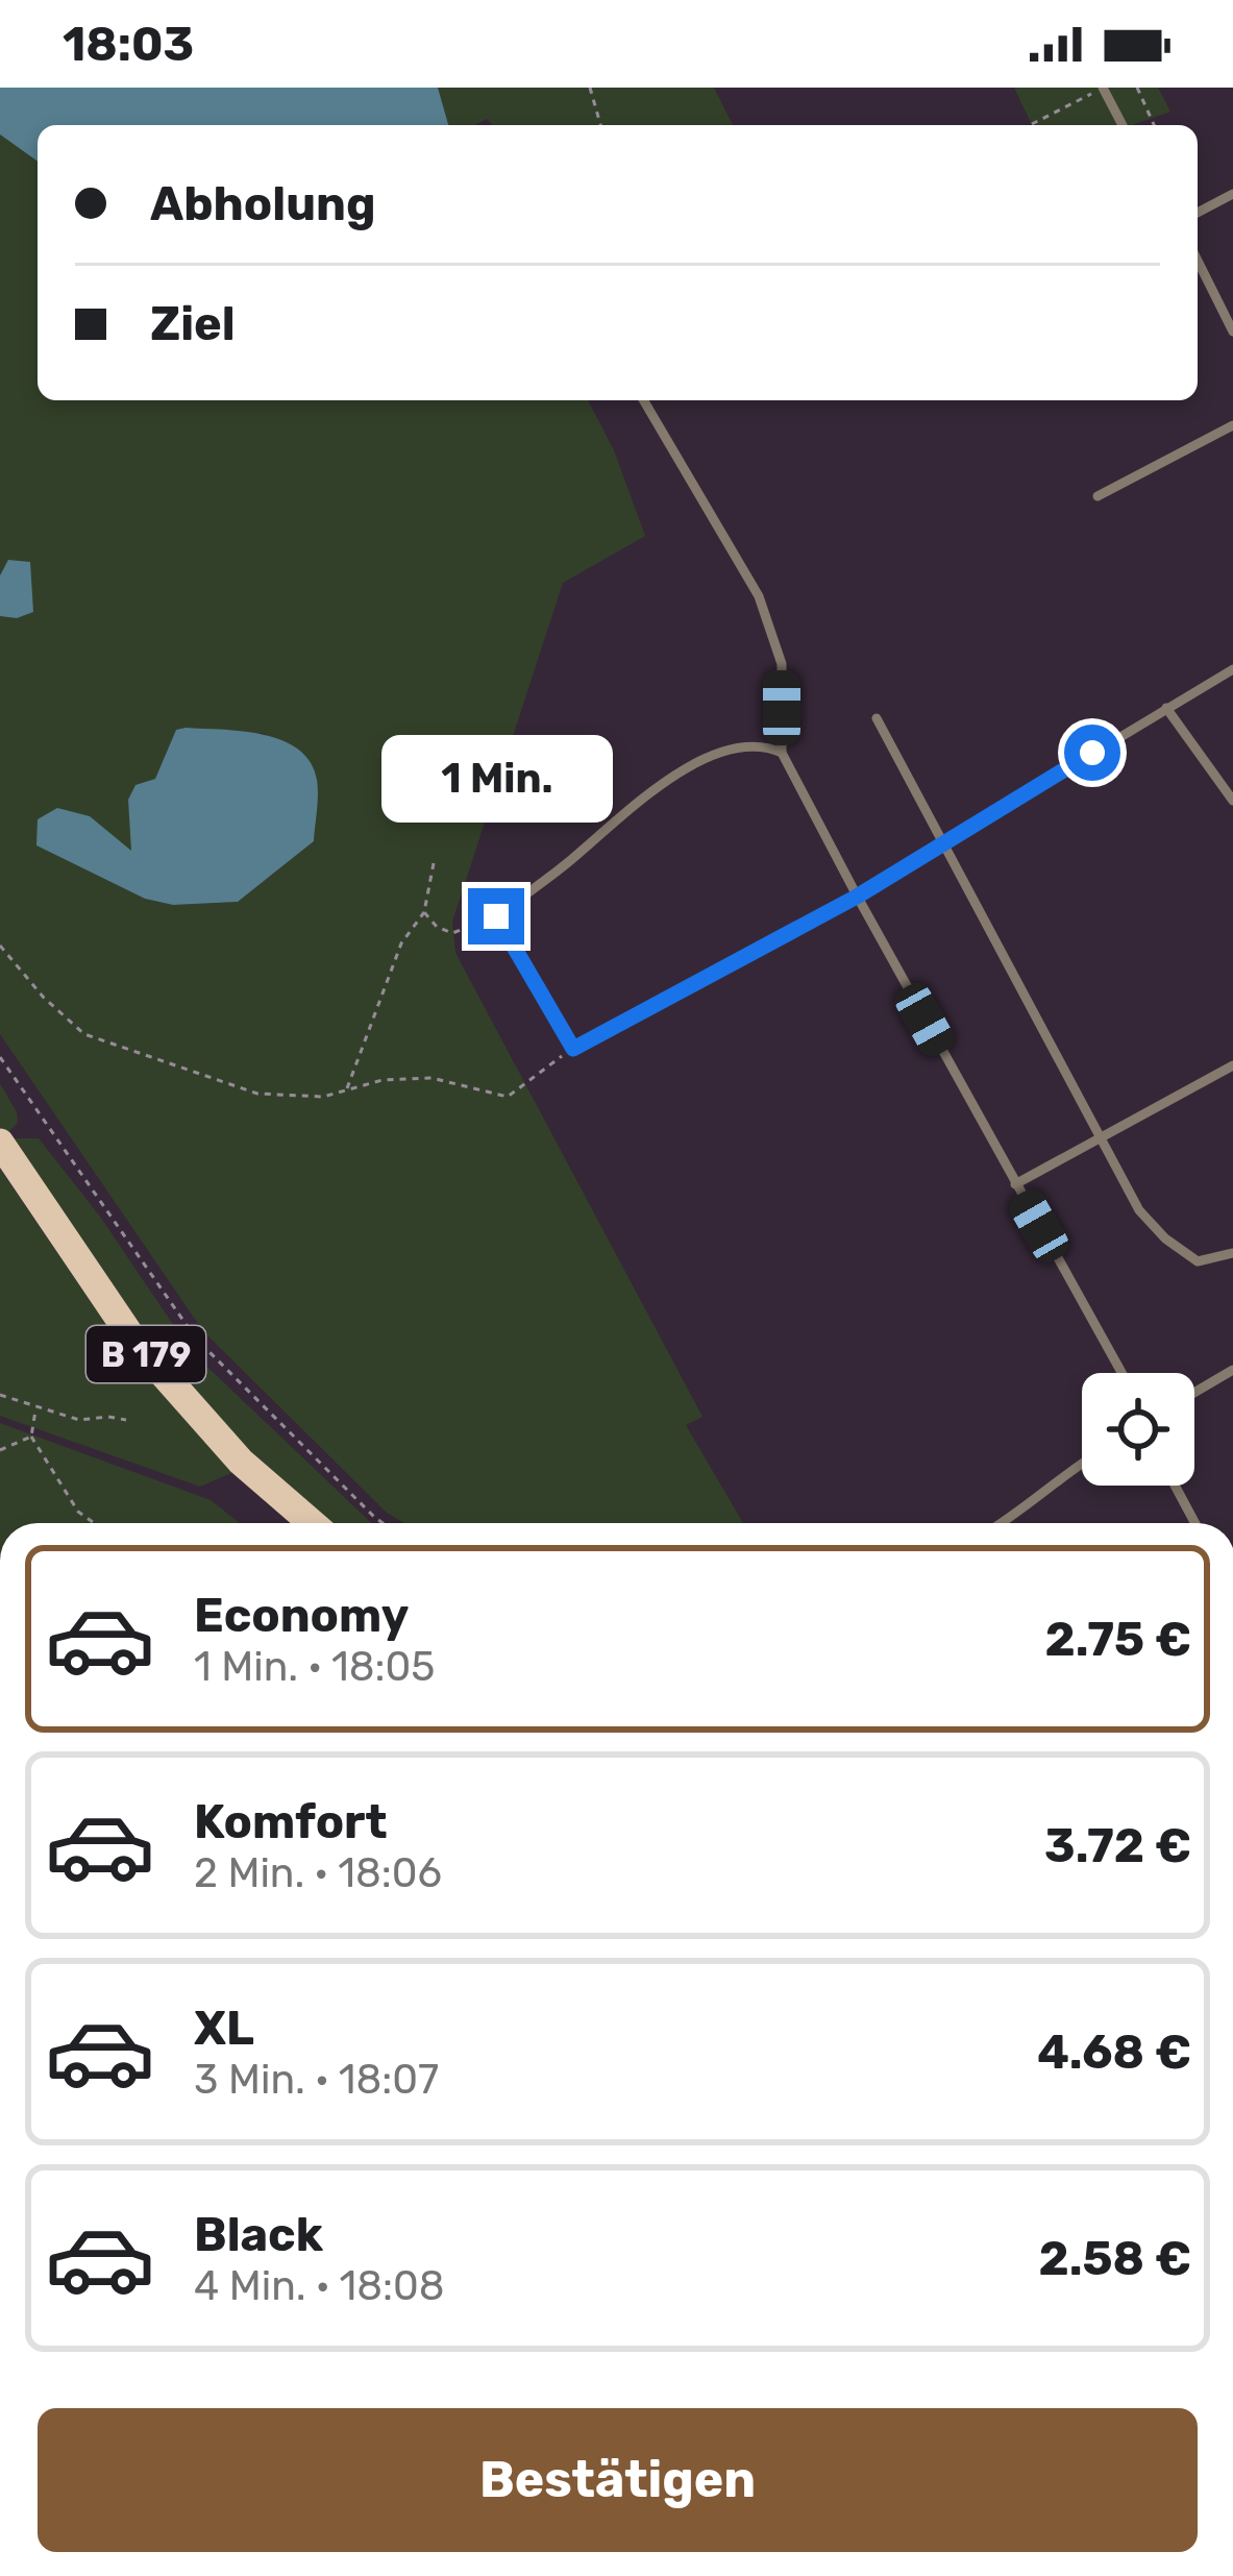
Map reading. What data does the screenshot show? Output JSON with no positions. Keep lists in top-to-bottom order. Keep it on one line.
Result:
{"streets":{"main road":["B 179"]},"page":{"status":"18:03","banner":["Abholung","Ziel"],"bubble":"1 Min.","list":[{"name":"Economy","note":"1 Min. · 18:05","value":"2.75 €"},{"name":"Komfort","note":"2 Min. · 18:06","value":"3.72 €"},{"name":"XL","note":"3 Min. · 18:07","value":"4.68 €"},{"name":"Black","note":"4 Min. · 18:08","value":"2.58 €"}],"buttons":"Bestätigen"}}
